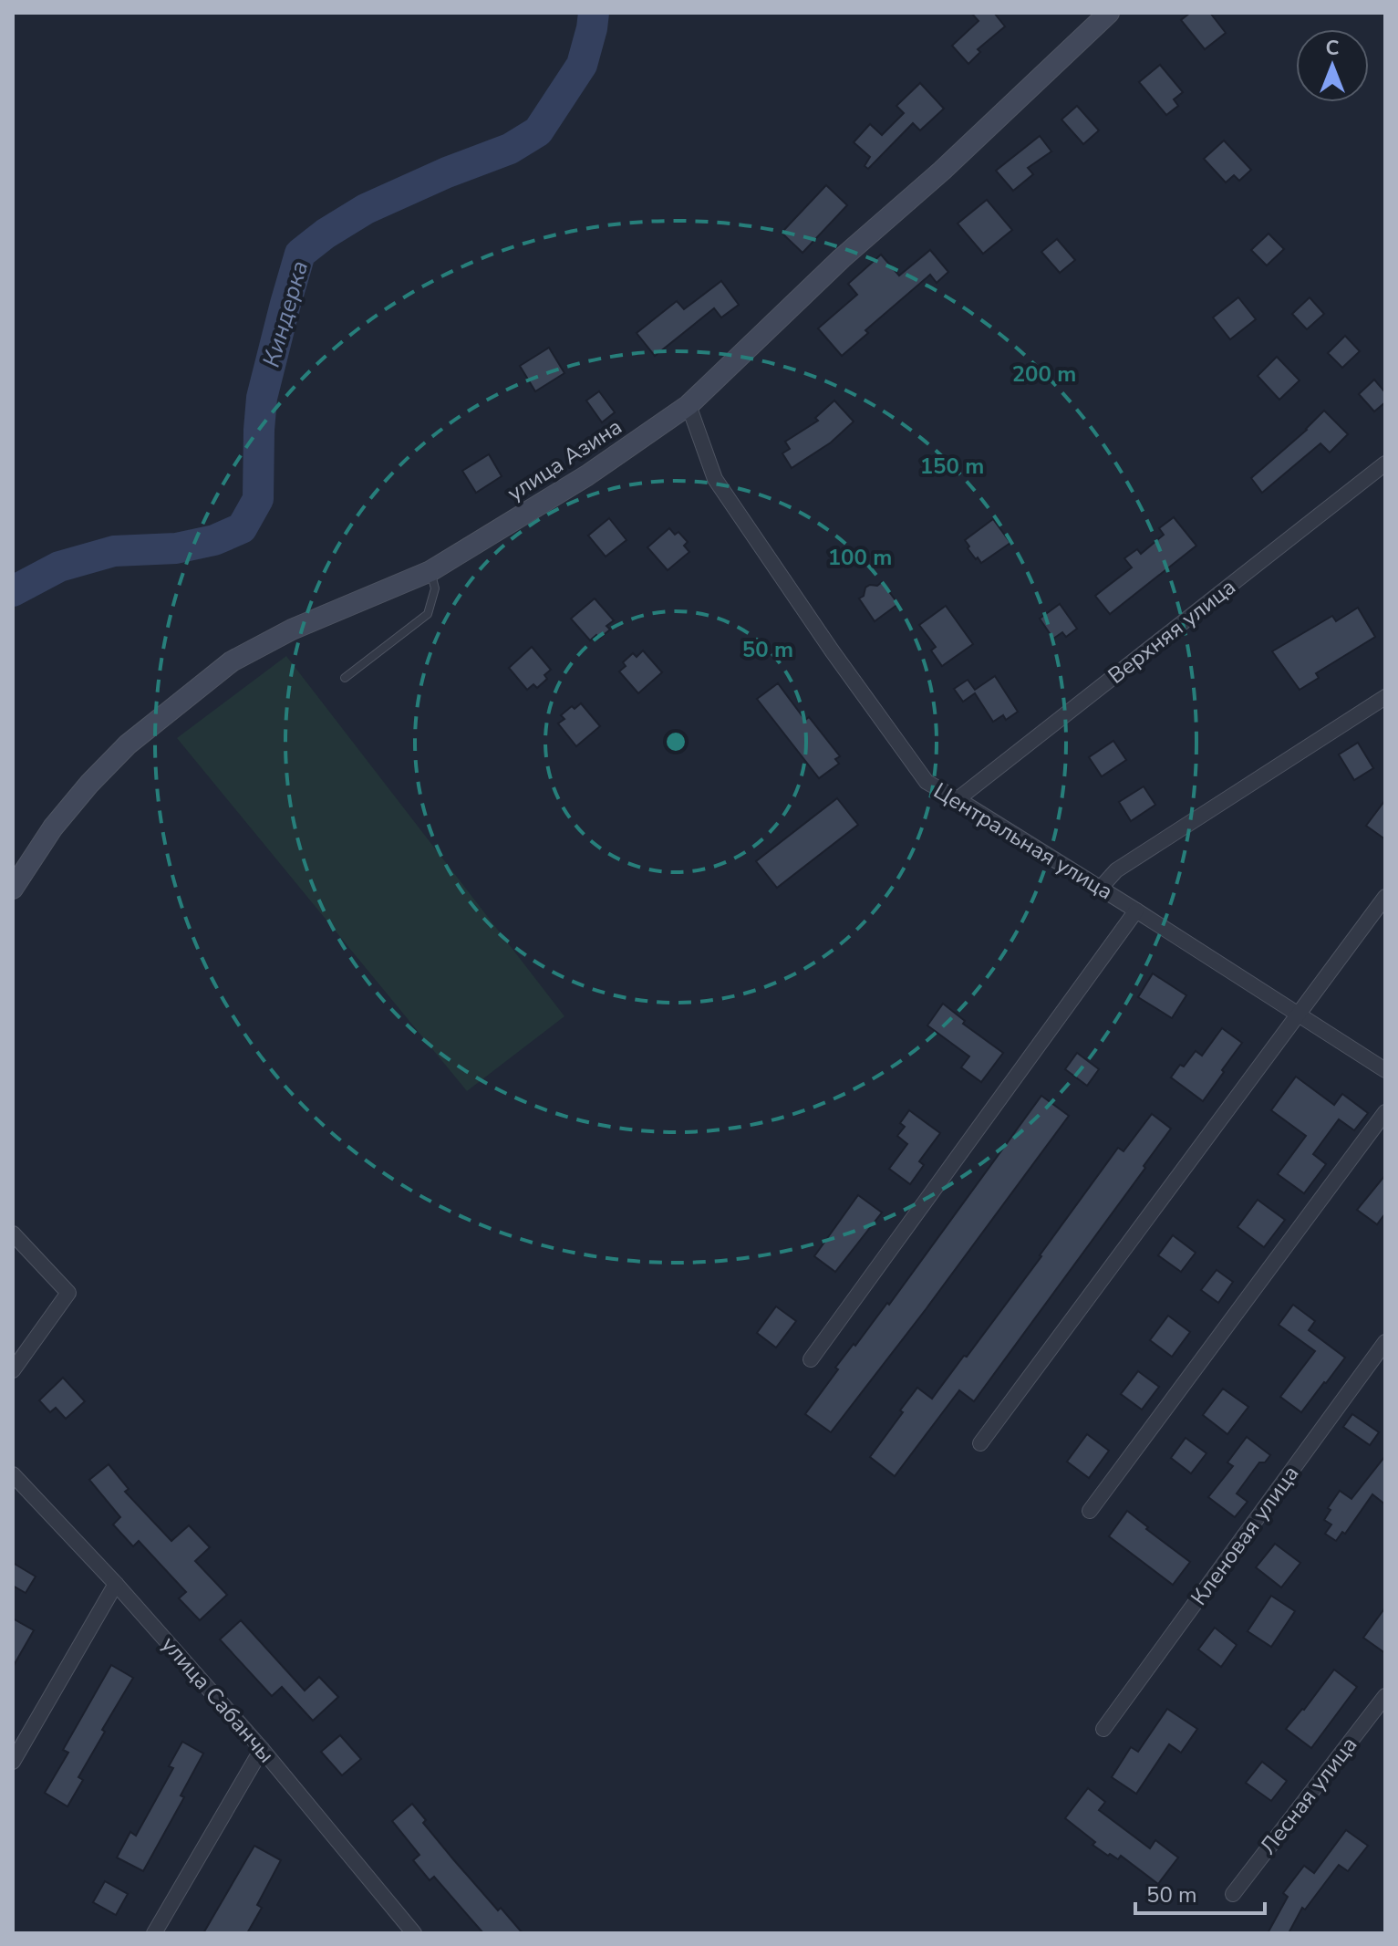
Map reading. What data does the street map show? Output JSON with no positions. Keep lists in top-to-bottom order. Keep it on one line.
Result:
{"streets":{"street":["улица Азина","Верхняя улица","Центральная улица","Кленовая улица","улица Сабанчы","Лесная улица"]},"crossings":[["улица Азина","Центральная улица"],["Верхняя улица","Центральная улица"]],"water":["Киндерка"],"scale_bar":"50 m","north":"top","rings":["200 m","150 m","100 m","50 m"]}
